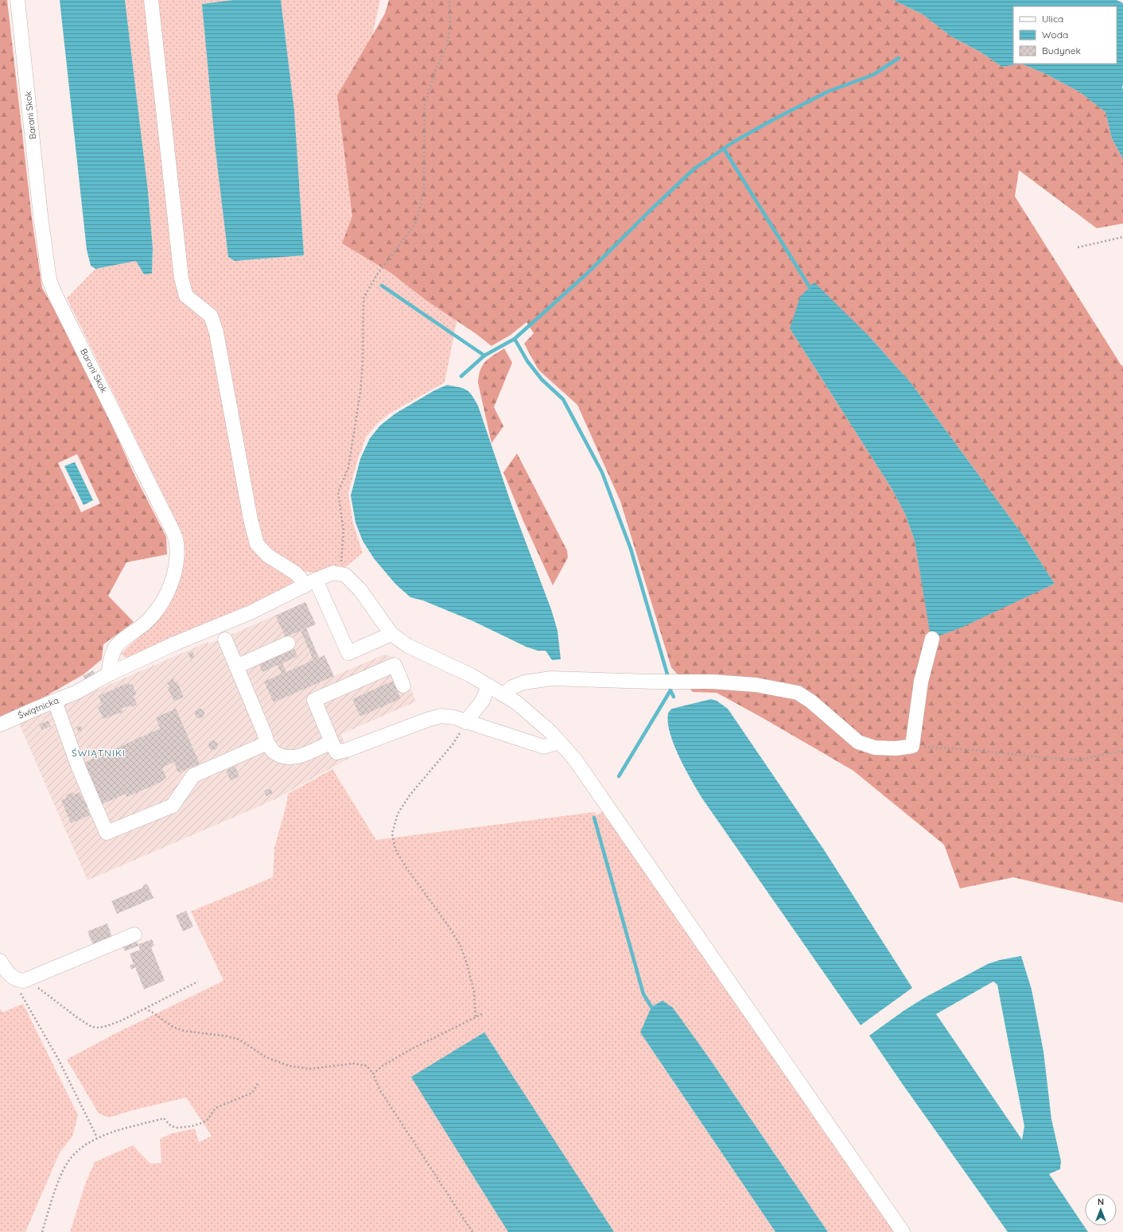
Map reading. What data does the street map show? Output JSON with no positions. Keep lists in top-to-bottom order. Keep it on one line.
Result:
{"streets":{"street":["Barani Skok","Świątnicka"]},"crossings":[["Barani Skok","Świątnicka"]],"districts":["ŚWIĄTNIKI"],"legend":["Ulica","Woda","Budynek"],"north":"top"}
